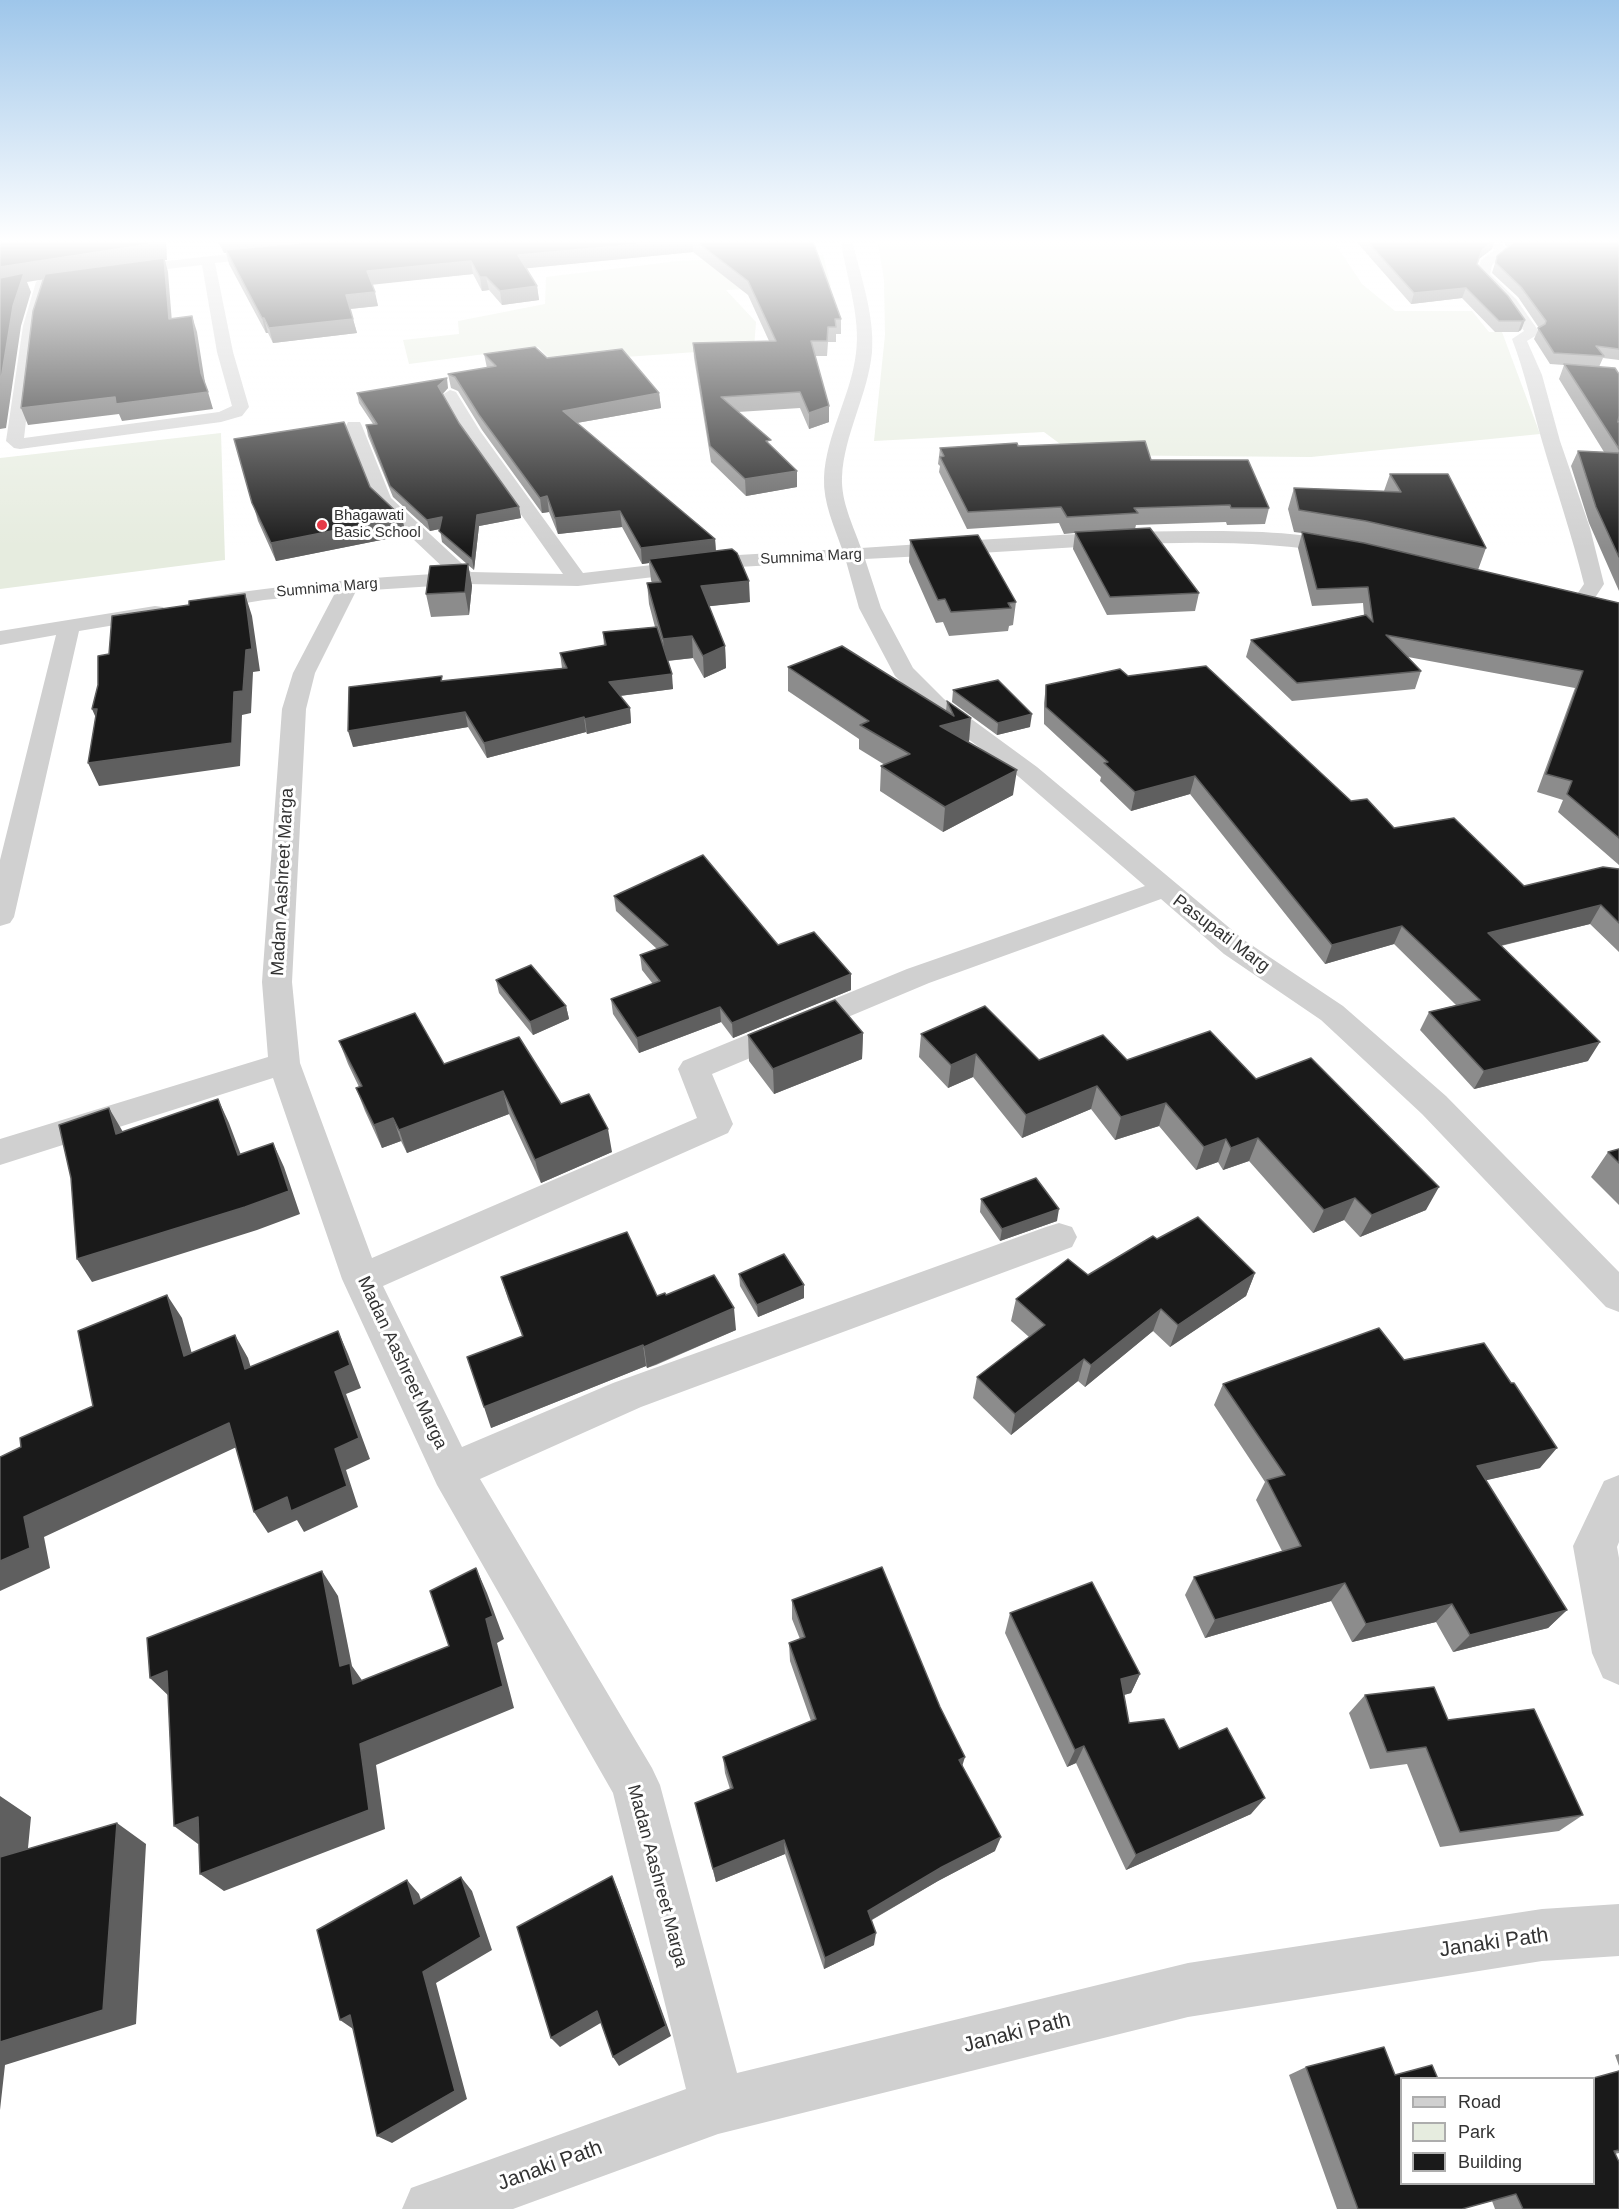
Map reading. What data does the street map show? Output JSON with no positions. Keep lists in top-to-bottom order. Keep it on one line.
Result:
{"streets":{"street":["Sumnima Marg","Madan Aashreet Marga","Pasupati Marg","Janaki Path"]},"crossings":[["Sumnima Marg","Madan Aashreet Marga"],["Sumnima Marg","Pasupati Marg"],["Madan Aashreet Marga","Janaki Path"]],"places":["Bhagawati Basic School"],"legend":["Road","Park","Building"]}
